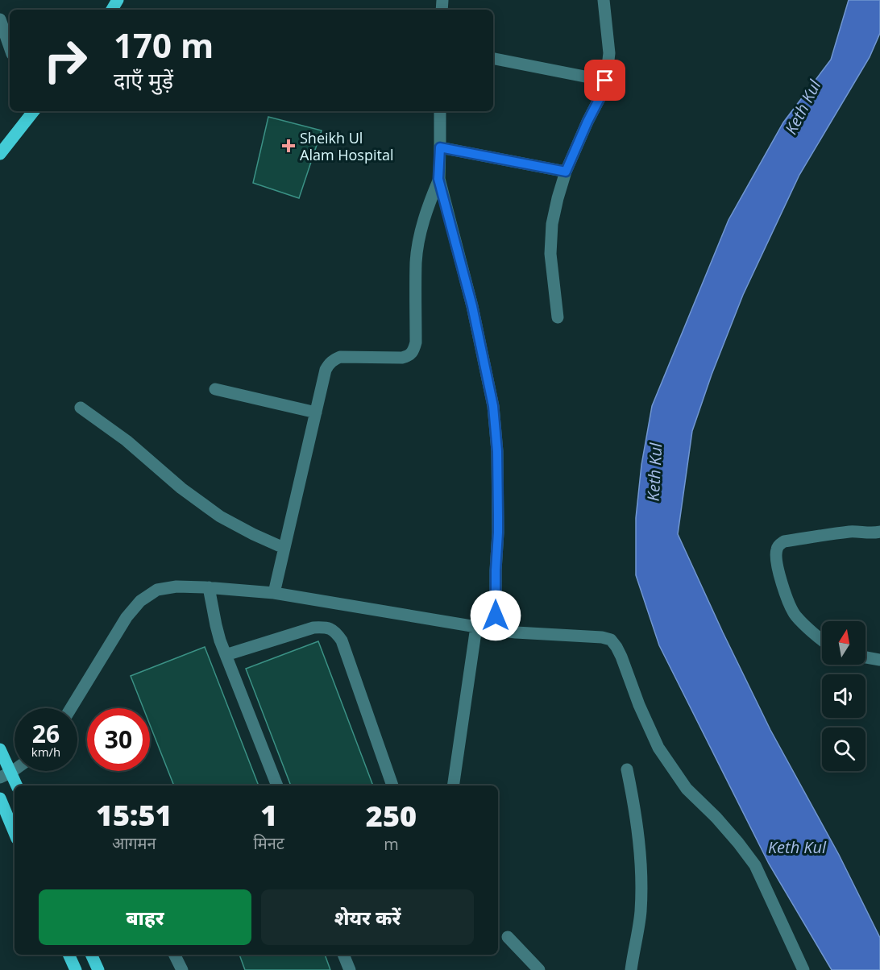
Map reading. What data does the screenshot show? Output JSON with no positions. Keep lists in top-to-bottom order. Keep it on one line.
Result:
{"water":["Keth Kul"],"places":{"health":["Sheikh Ul Alam Hospital"]},"north":"top","page":{"turn":["170 m","दाएँ मुड़ें"],"speed":"26 km/h","limit":"30","eta":["15:51","आगमन","1","मिनट","250","m"],"buttons":["बाहर","शेयर करें"]}}
